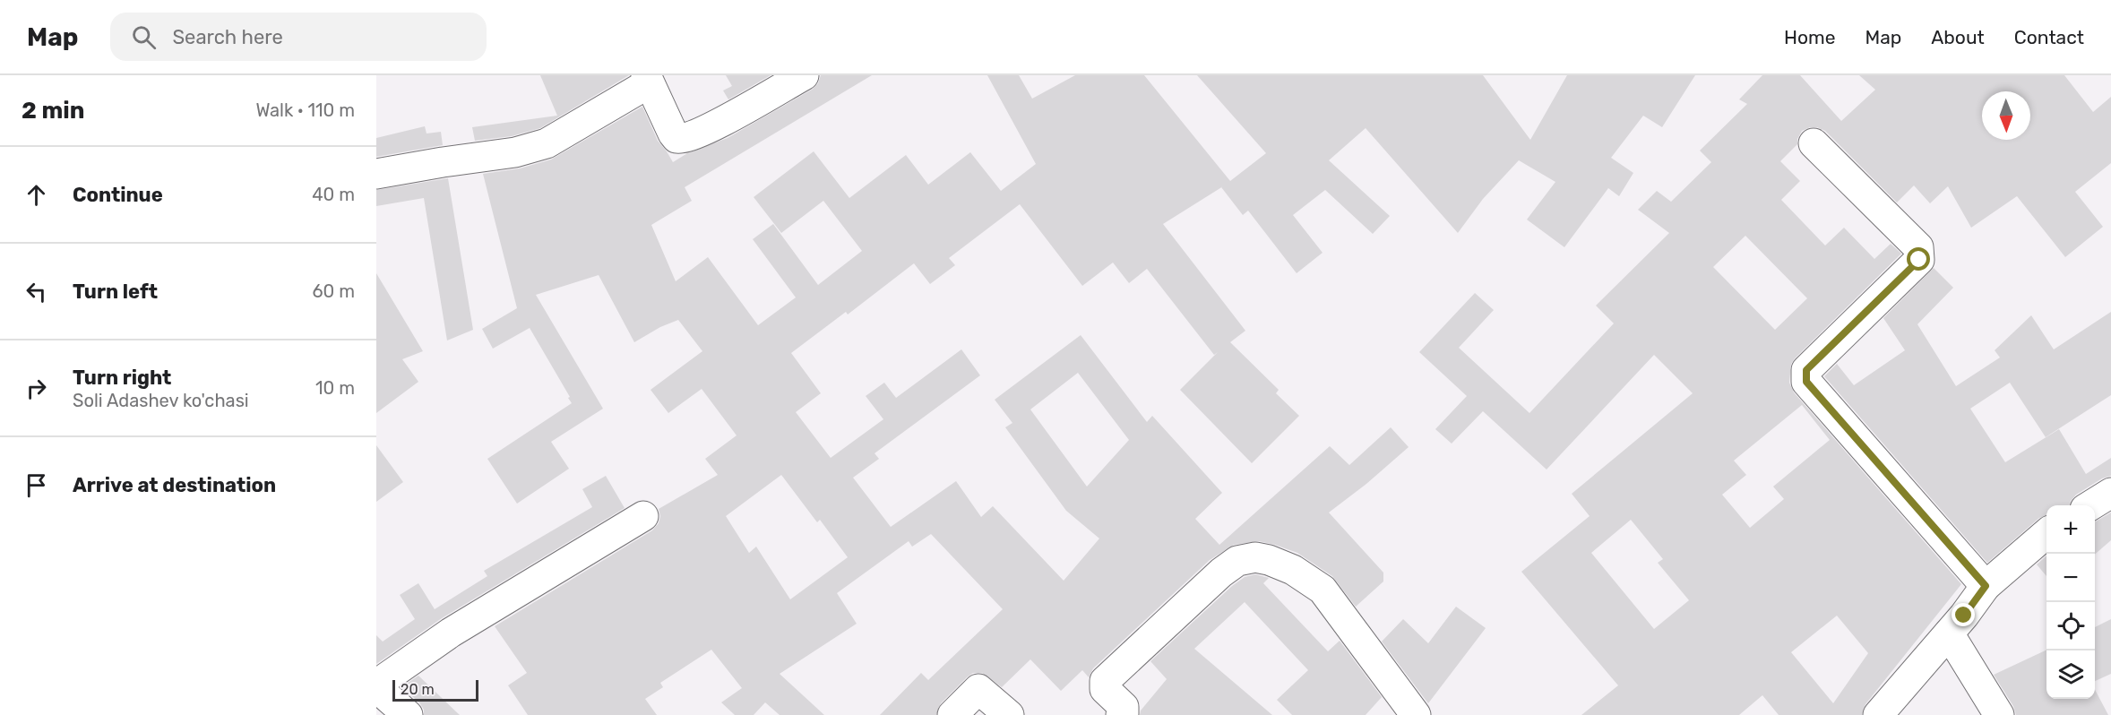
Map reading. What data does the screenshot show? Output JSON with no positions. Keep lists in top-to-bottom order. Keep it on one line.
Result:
{"scale_bar":"20 m","north":"bottom","page":{"header":"Map","search":"Search here","nav":["Home","Map","About","Contact"],"heading":["2 min","Walk · 110 m"],"list":[["Continue","40 m"],["Turn left","60 m"],["Turn right","Soli Adashev ko'chasi","10 m"],"Arrive at destination"],"map_buttons":["+","−"],"scale":"20 m"}}
